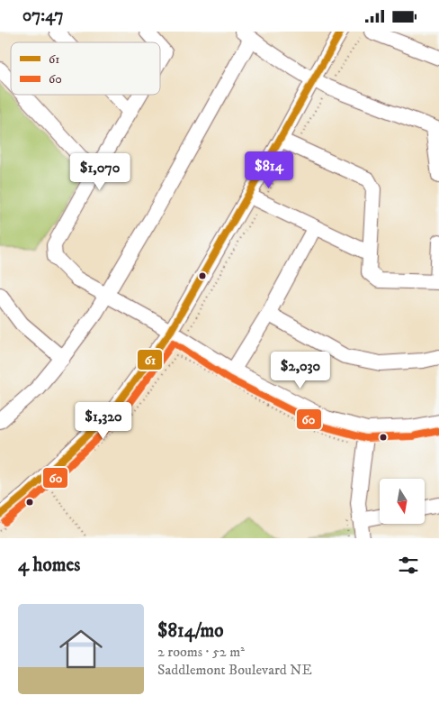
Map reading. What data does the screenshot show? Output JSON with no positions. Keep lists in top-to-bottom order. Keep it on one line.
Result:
{"lines":["transit line 61","transit line 60"],"legend":["61","60"],"north":"bottom","page":{"status":"07:47","price":["$814","$1,070","$2,030","$1,320"],"heading":"4 homes","list":[{"name":"$814/mo","note":"2 rooms · 52 m² · Saddlemont Boulevard NE"}]}}
